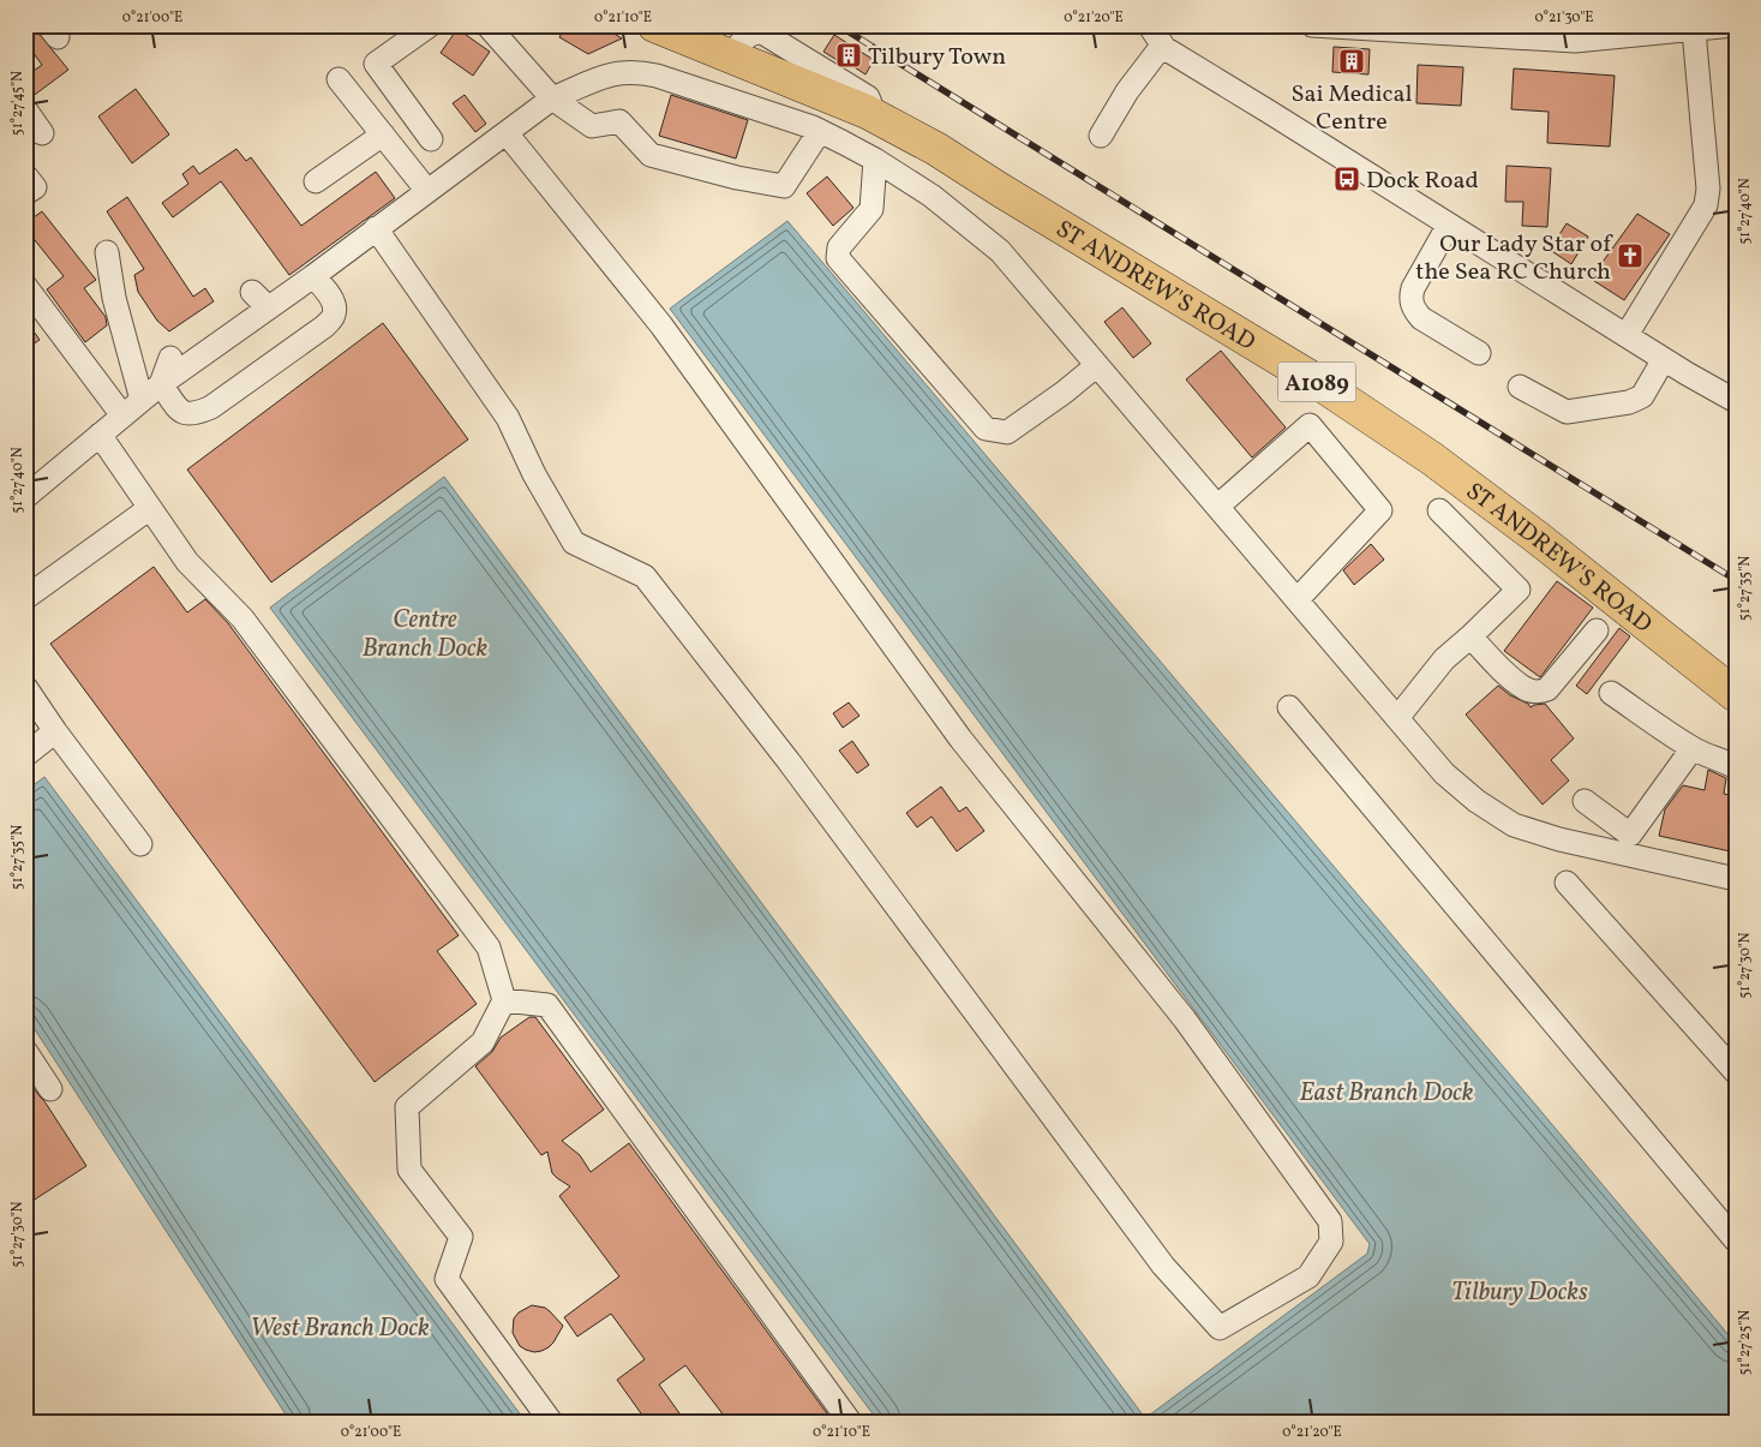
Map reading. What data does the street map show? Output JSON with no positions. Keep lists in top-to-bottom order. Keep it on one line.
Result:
{"streets":{"highway":["ST ANDREW'S ROAD","A1089"]},"water":["Centre Branch Dock","East Branch Dock","Tilbury Docks","West Branch Dock"],"places":{"building":["Tilbury Town","Sai Medical Centre"],"bus stop":["Dock Road"],"church":["Our Lady Star of the Sea RC Church"]},"coordinates":["0°21'00\"E","0°21'10\"E","0°21'20\"E","0°21'30\"E","51°27'45\"N","51°27'40\"N","51°27'35\"N","51°27'30\"N","51°27'25\"N"]}
